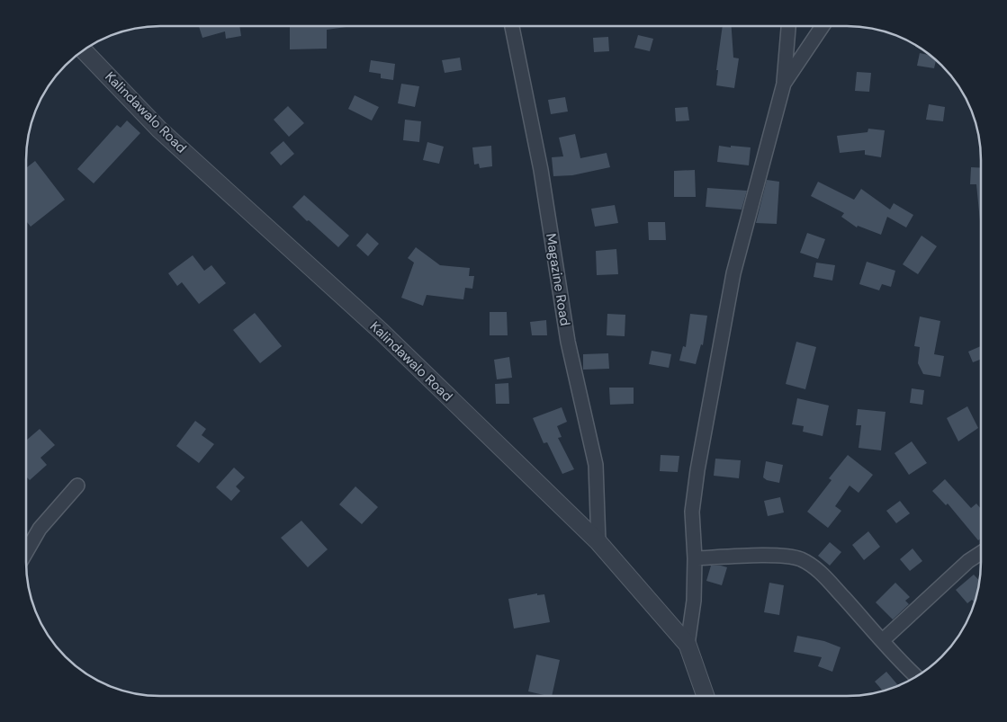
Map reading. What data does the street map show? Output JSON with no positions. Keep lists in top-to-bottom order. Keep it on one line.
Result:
{"streets":{"street":["Kalindawalo Road","Magazine Road"]},"crossings":[["Kalindawalo Road","Magazine Road"]]}
